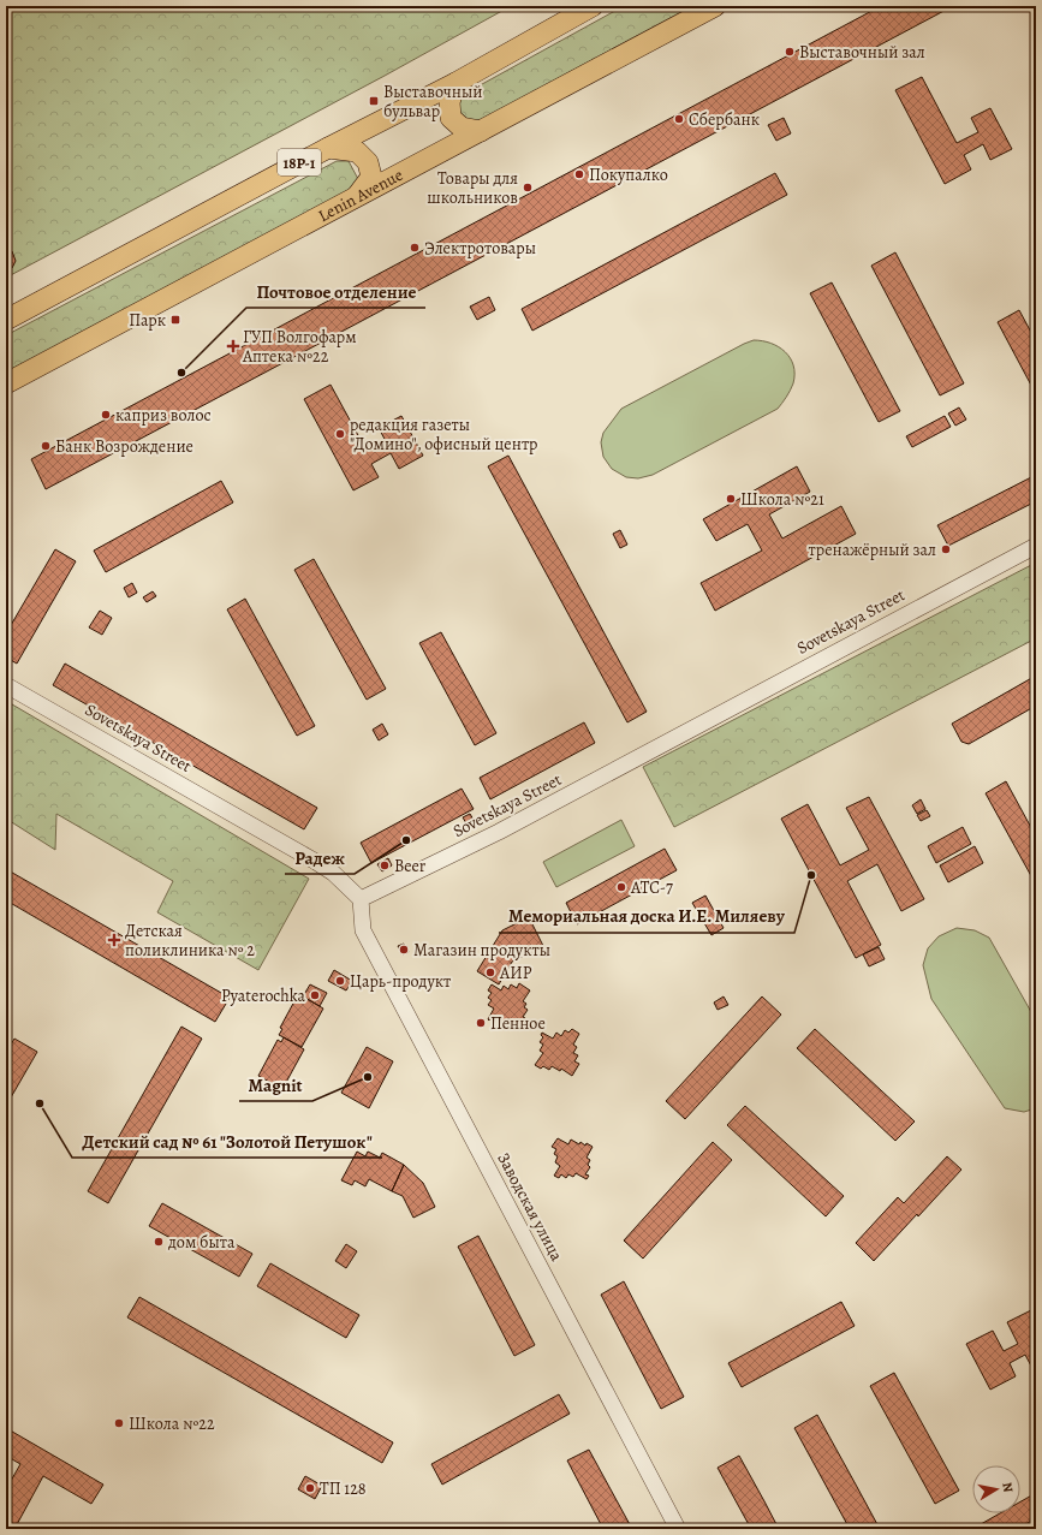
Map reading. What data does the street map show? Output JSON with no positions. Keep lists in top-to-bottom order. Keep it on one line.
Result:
{"streets":{"main road":["18Р-1","Lenin Avenue"],"street":["Sovetskaya Street","Заводская улица"]},"crossings":[["Sovetskaya Street","Заводская улица"]],"places":{"other":["Выставочный зал","Сбербанк","Покупалко","Товары для школьников","Электротовары","Почтовое отделение","каприз волос","редакция газеты \"Домино\", офисный центр","Банк Возрождение","Школа №21","тренажёрный зал","Радеж","Beer","Мемориальная доска И.Е. Миляеву","АТС-7","Магазин продукты","АИР","Царь-продукт","Pyaterochka","Пенное","Magnit","Детский сад № 61 \"Золотой Петушок\"","дом быта","Школа №22","ТП 128"],"transit":["Выставочный бульвар","Парк"],"health":["ГУП Волгофарм Аптека №22","Детская поликлиника № 2"]},"north":"right"}
